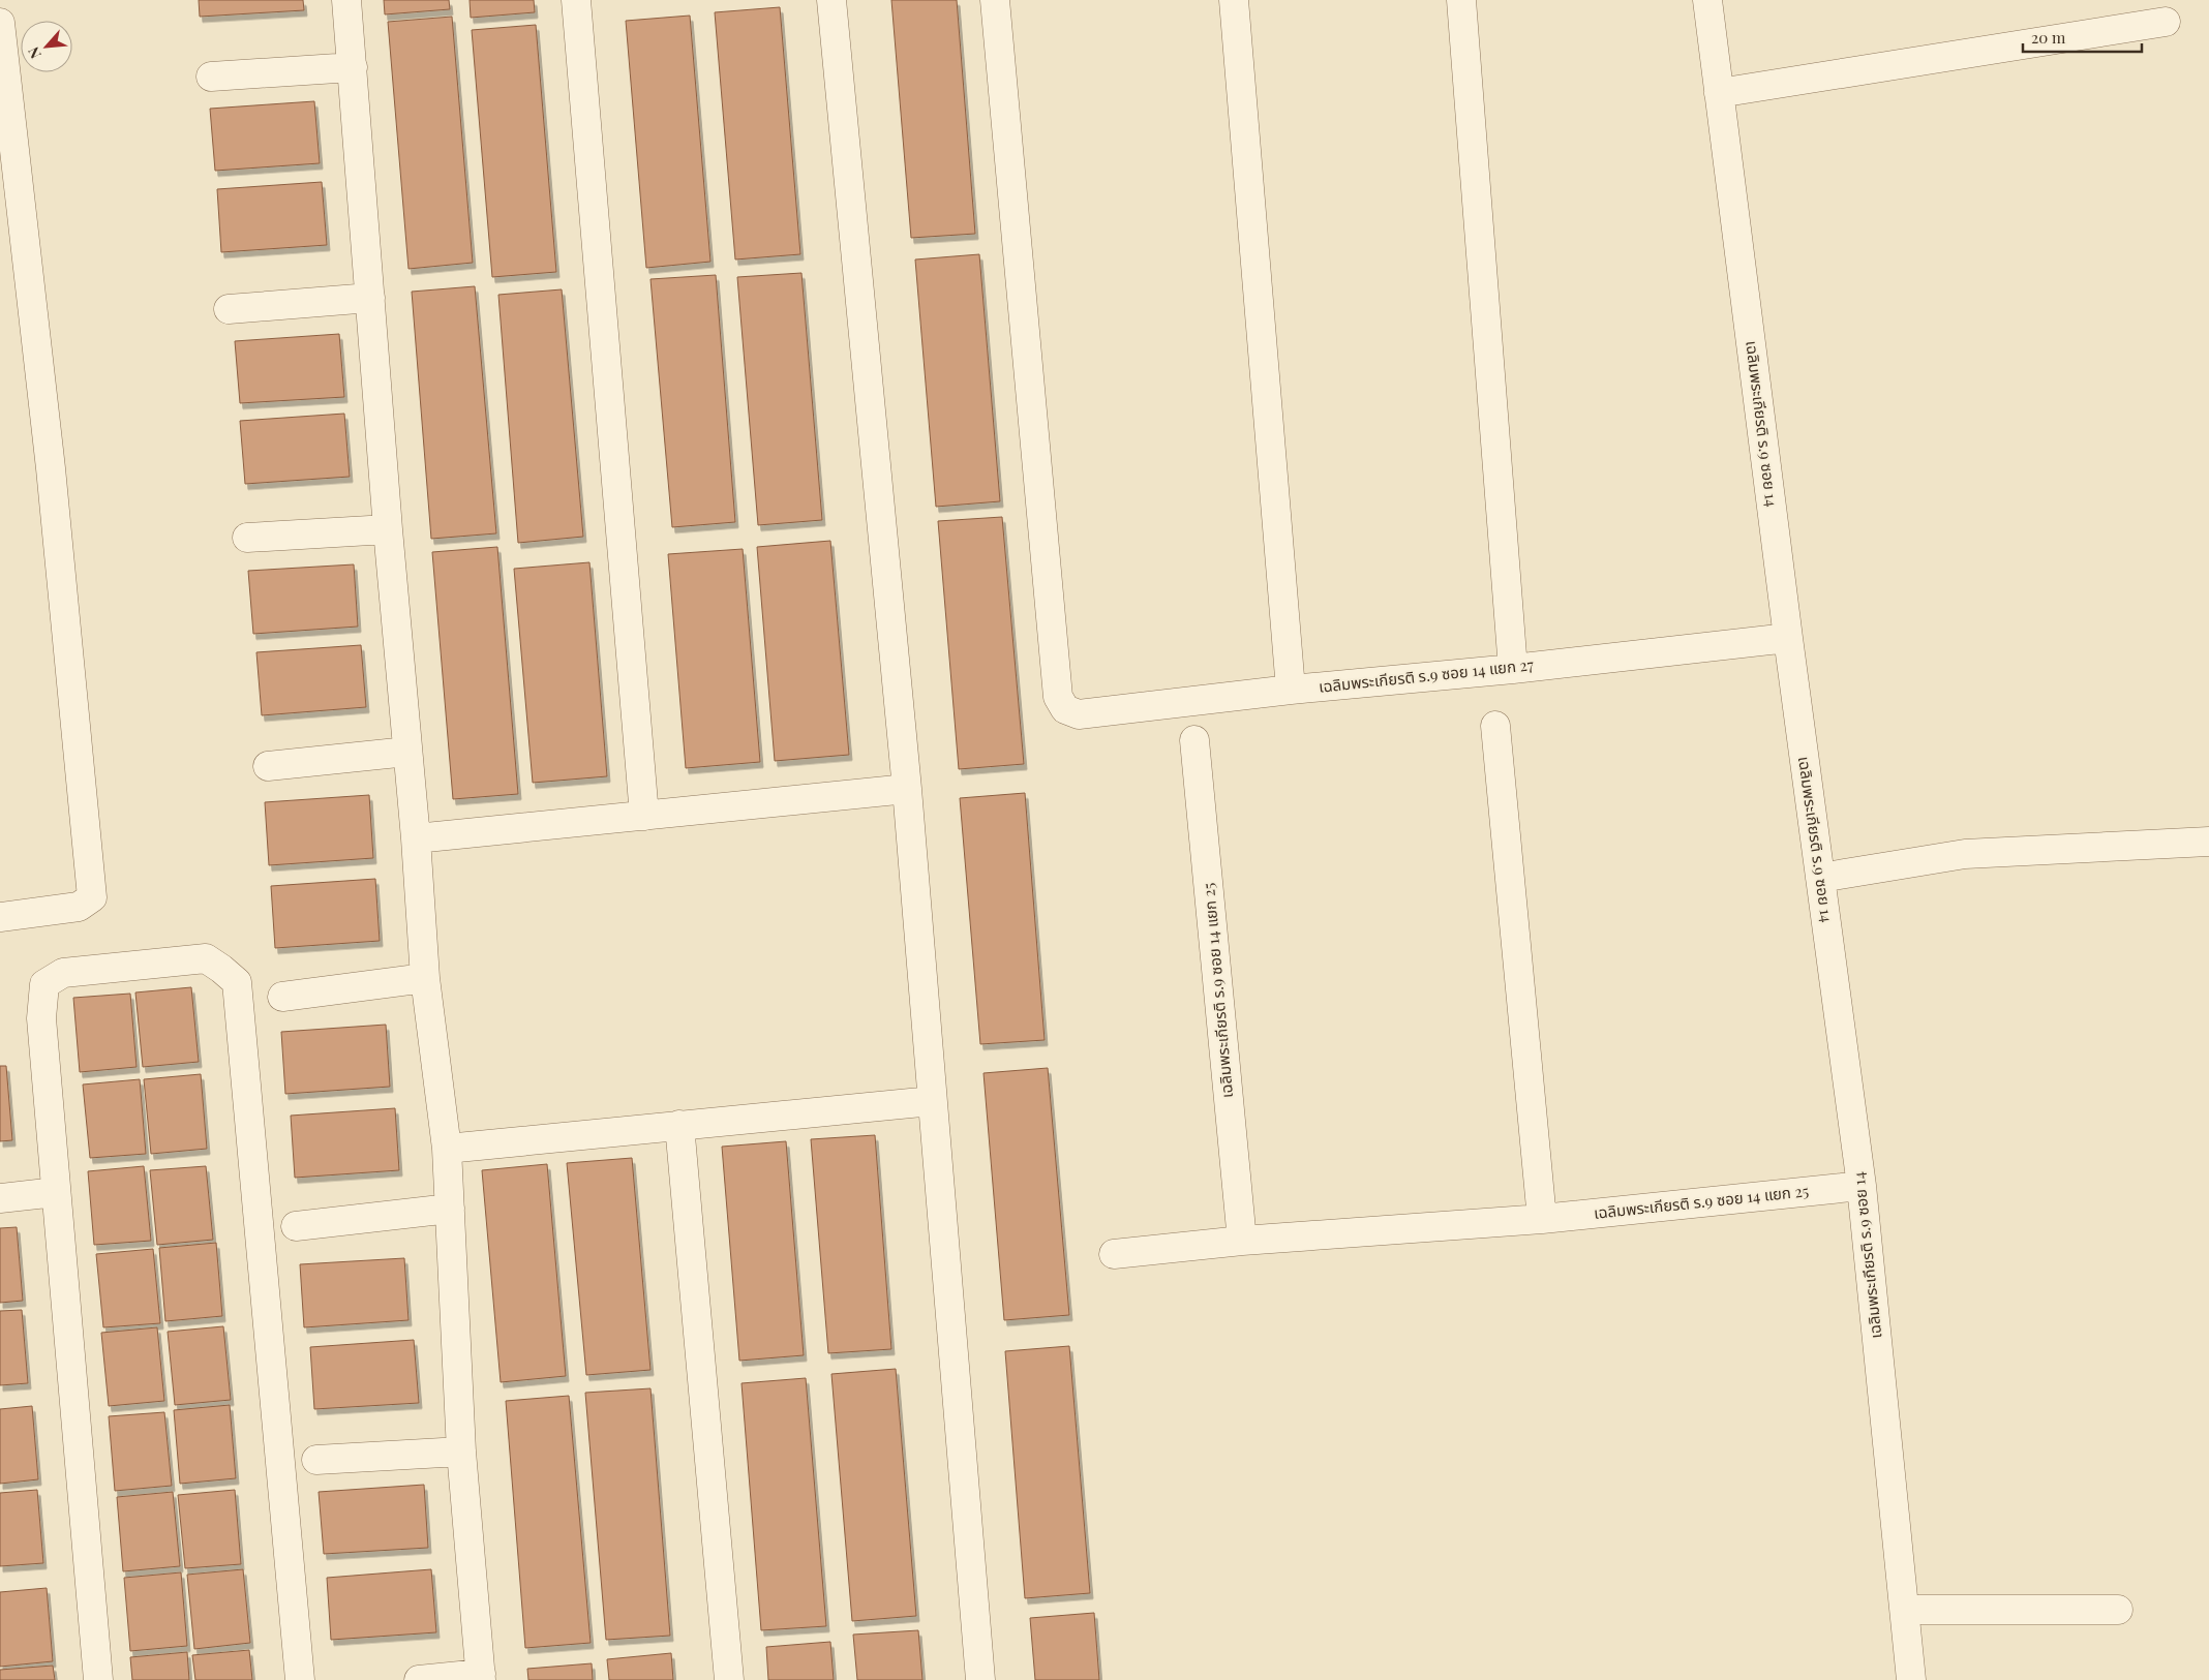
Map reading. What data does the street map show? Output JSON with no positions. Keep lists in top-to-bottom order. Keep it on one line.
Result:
{"streets":{"street":["เฉลิมพระเกียรติ ร.9 ซอย 14","เฉลิมพระเกียรติ ร.9 ซอย 14 แยก 27","เฉลิมพระเกียรติ ร.9 ซอย 14 แยก 25"]},"crossings":[["เฉลิมพระเกียรติ ร.9 ซอย 14","เฉลิมพระเกียรติ ร.9 ซอย 14 แยก 27"],["เฉลิมพระเกียรติ ร.9 ซอย 14","เฉลิมพระเกียรติ ร.9 ซอย 14 แยก 25"]],"scale_bar":"20 m","north":"bottom left"}
